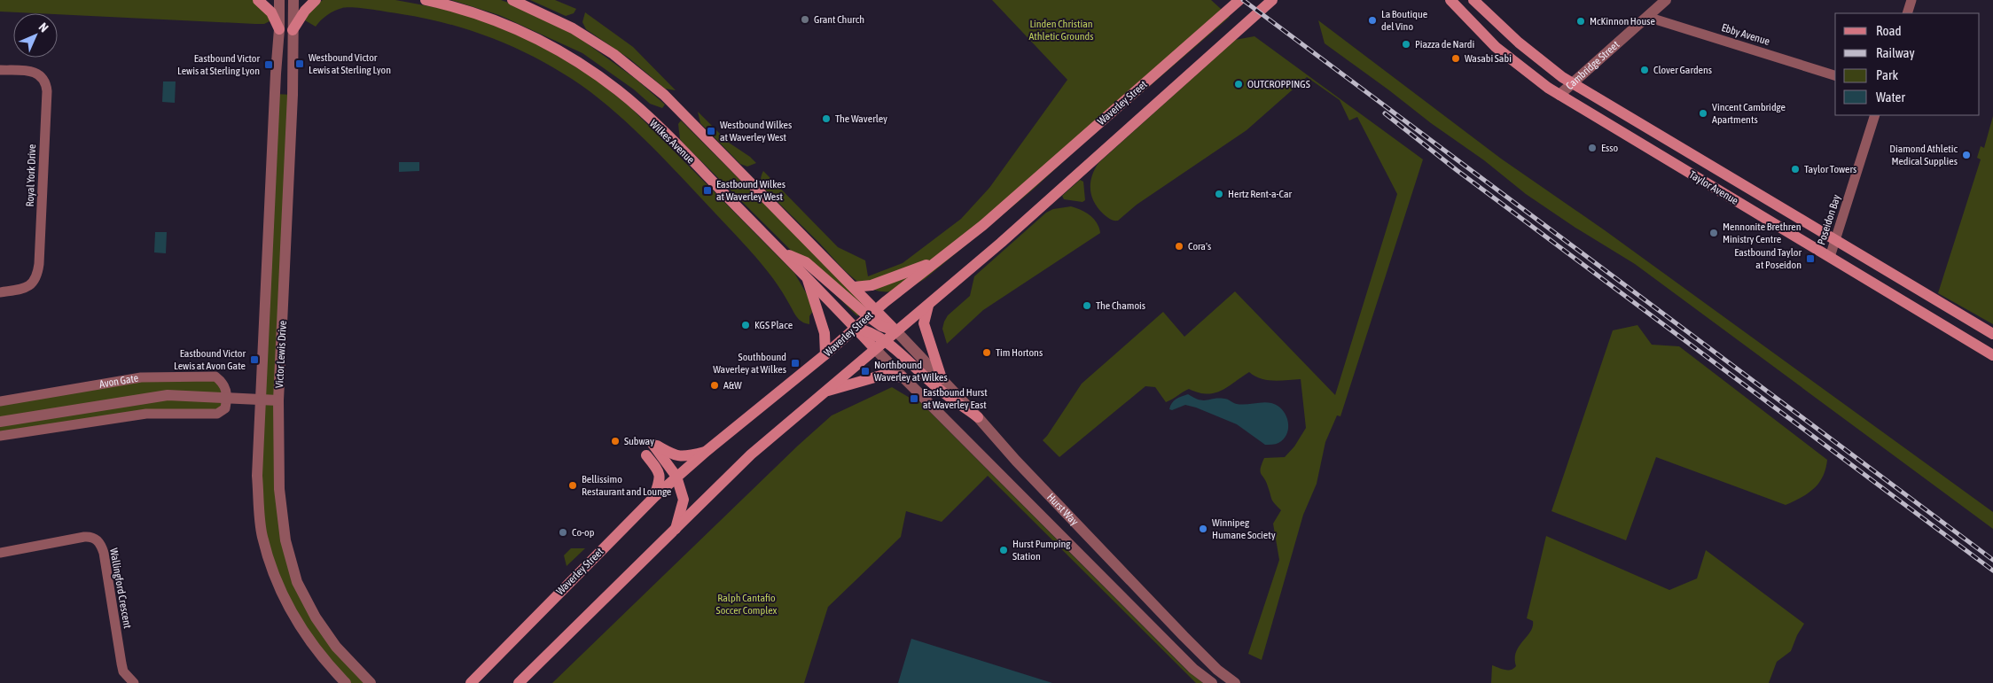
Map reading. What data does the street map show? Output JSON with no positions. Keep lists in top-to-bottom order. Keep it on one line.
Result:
{"streets":{"main road":["Waverley Street","Wilkes Avenue","Taylor Avenue"],"street":["Ebby Avenue","Cambridge Street","Royal York Drive","Poseidon Bay","Victor Lewis Drive","Avon Gate","Hurst Way","Wallingford Crescent"]},"crossings":[["Ebby Avenue","Cambridge Street"],["Cambridge Street","Taylor Avenue"],["Waverley Street","Wilkes Avenue"],["Wilkes Avenue","Hurst Way"],["Taylor Avenue","Poseidon Bay"],["Victor Lewis Drive","Avon Gate"]],"parks":["Linden Christian Athletic Grounds","Ralph Cantafio Soccer Complex"],"places":{"other":["Grant Church","La Boutique del Vino","McKinnon House","Piazza de Nardi","Wasabi Sabi","Clover Gardens","OUTCROPPINGS","Vincent Cambridge Apartments","The Waverley","Esso","Diamond Athletic Medical Supplies","Taylor Towers","Hertz Rent-a-Car","Mennonite Brethren Ministry Centre","Cora's","The Chamois","KGS Place","Tim Hortons","A&W","Subway","Bellissimo Restaurant and Lounge","Winnipeg Humane Society","Co-op","Hurst Pumping Station"],"transit":["Westbound Victor Lewis at Sterling Lyon","Eastbound Victor Lewis at Sterling Lyon","Westbound Wilkes at Waverley West","Eastbound Wilkes at Waverley West","Eastbound Taylor at Poseidon","Eastbound Victor Lewis at Avon Gate","Southbound Waverley at Wilkes","Northbound Waverley at Wilkes","Eastbound Hurst at Waverley East"]},"legend":["Road","Railway","Park","Water"],"north":"top right"}
